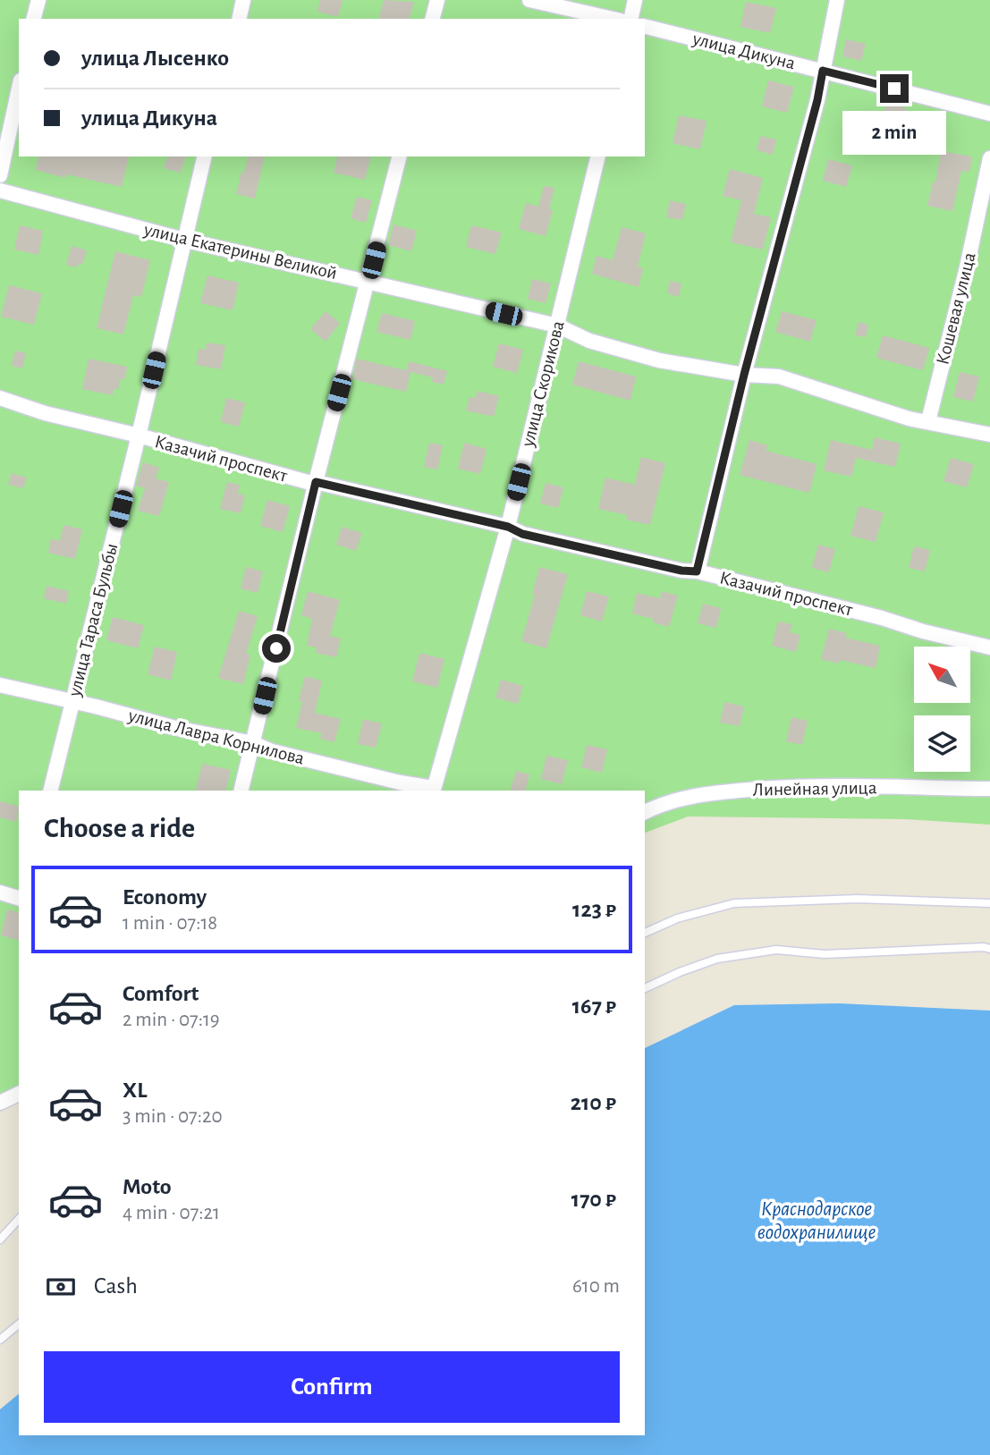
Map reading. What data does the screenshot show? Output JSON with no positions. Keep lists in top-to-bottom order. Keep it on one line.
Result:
{"streets":{"street":["улица Дикуна","улица Екатерины Великой","Кошевая улица","улица Скорикова","Казачий проспект","улица Тараса Бульбы","улица Лавра Корнилова","Линейная улица"]},"crossings":[["улица Екатерины Великой","Кошевая улица"],["улица Екатерины Великой","улица Скорикова"],["улица Екатерины Великой","улица Тараса Бульбы"],["улица Скорикова","Казачий проспект"],["улица Скорикова","улица Лавра Корнилова"],["Казачий проспект","улица Тараса Бульбы"],["улица Тараса Бульбы","улица Лавра Корнилова"]],"water":["Краснодарское водохранилище"],"north":"top left","page":{"banner":["улица Лысенко","улица Дикуна"],"bubble":"2 min","heading":"Choose a ride","list":[{"name":"Economy","note":"1 min · 07:18","value":"123 ₽"},{"name":"Comfort","note":"2 min · 07:19","value":"167 ₽"},{"name":"XL","note":"3 min · 07:20","value":"210 ₽"},{"name":"Moto","note":"4 min · 07:21","value":"170 ₽"}],"pay":["Cash","610 m"],"buttons":"Confirm"}}
